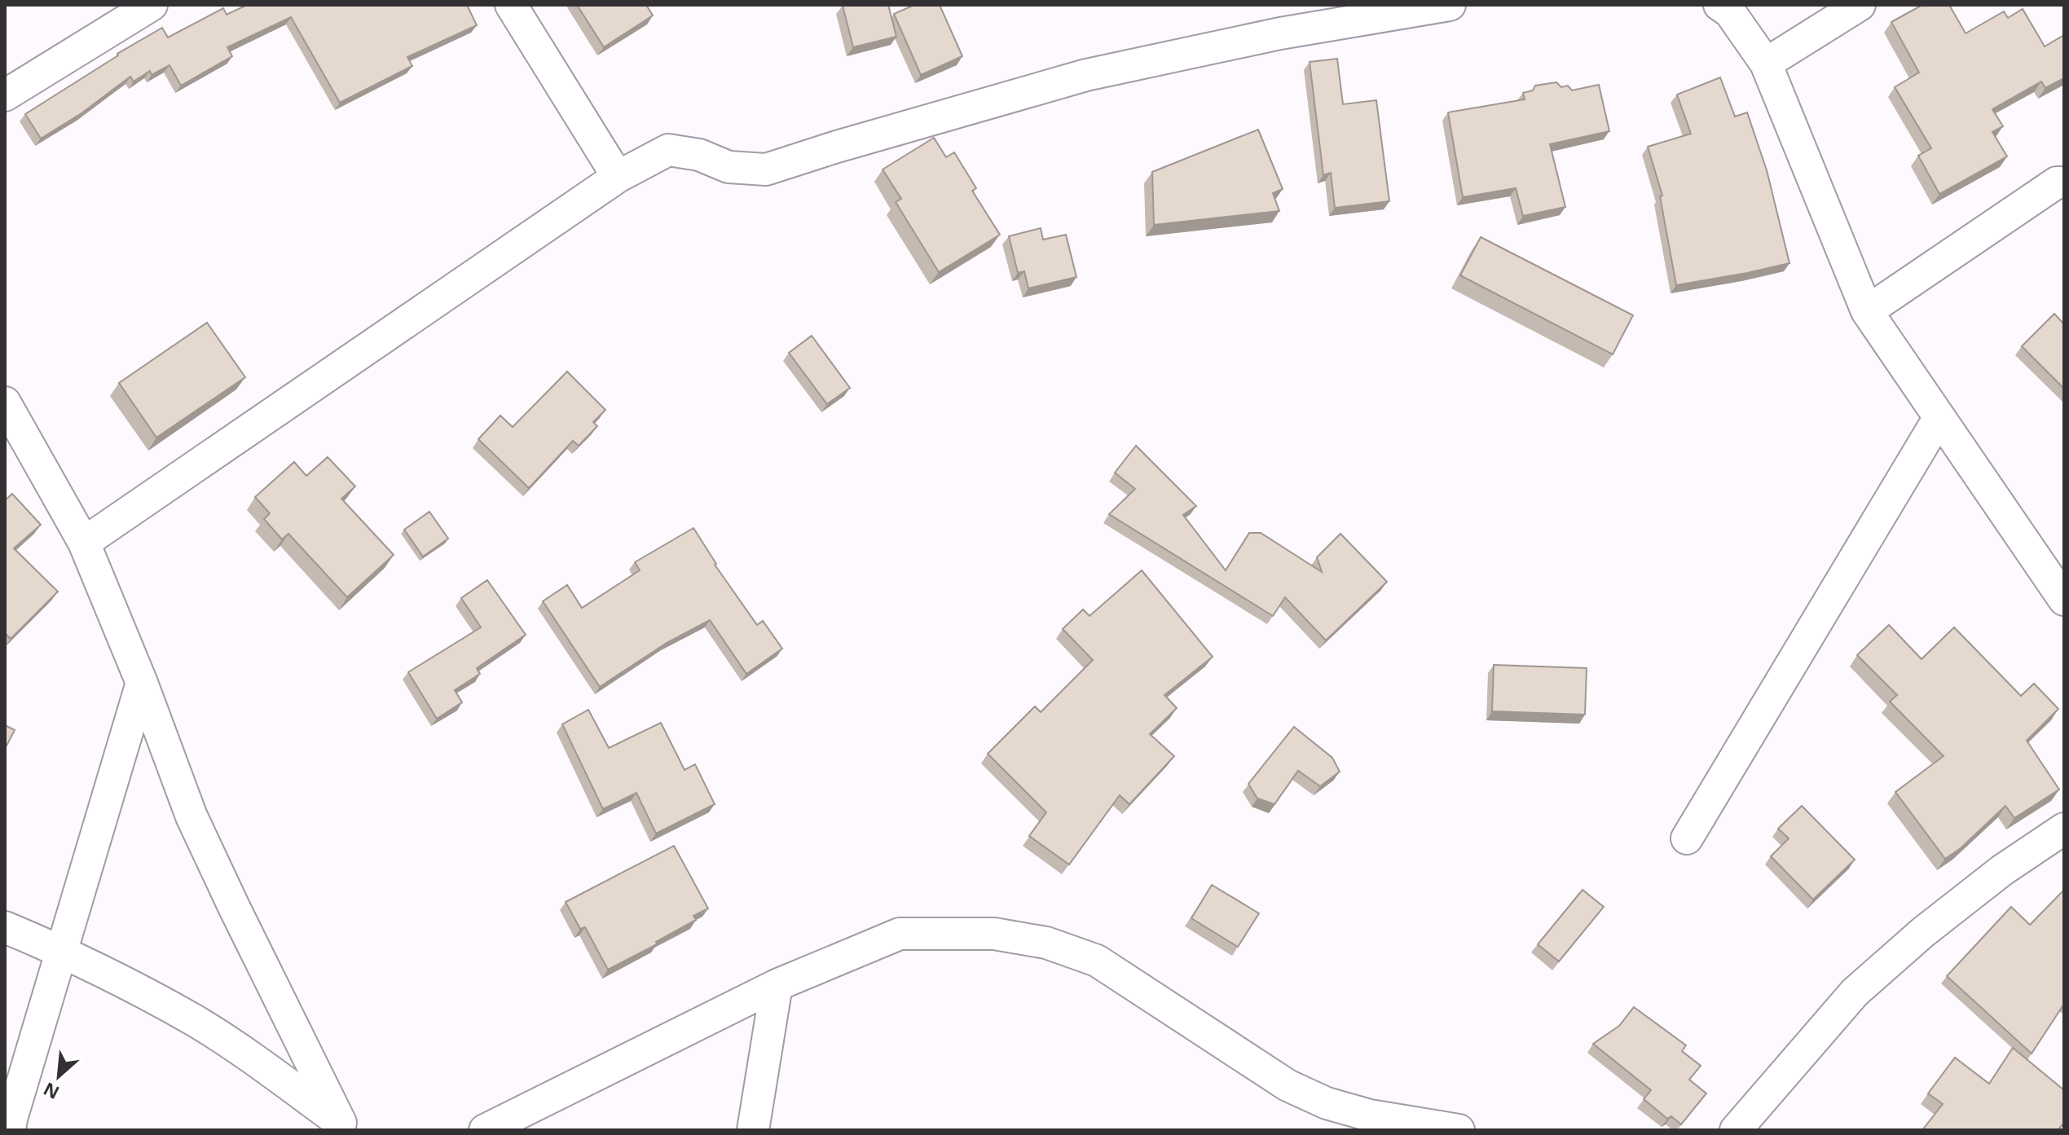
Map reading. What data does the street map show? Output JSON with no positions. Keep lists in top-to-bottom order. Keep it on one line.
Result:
{"north":"bottom left"}
